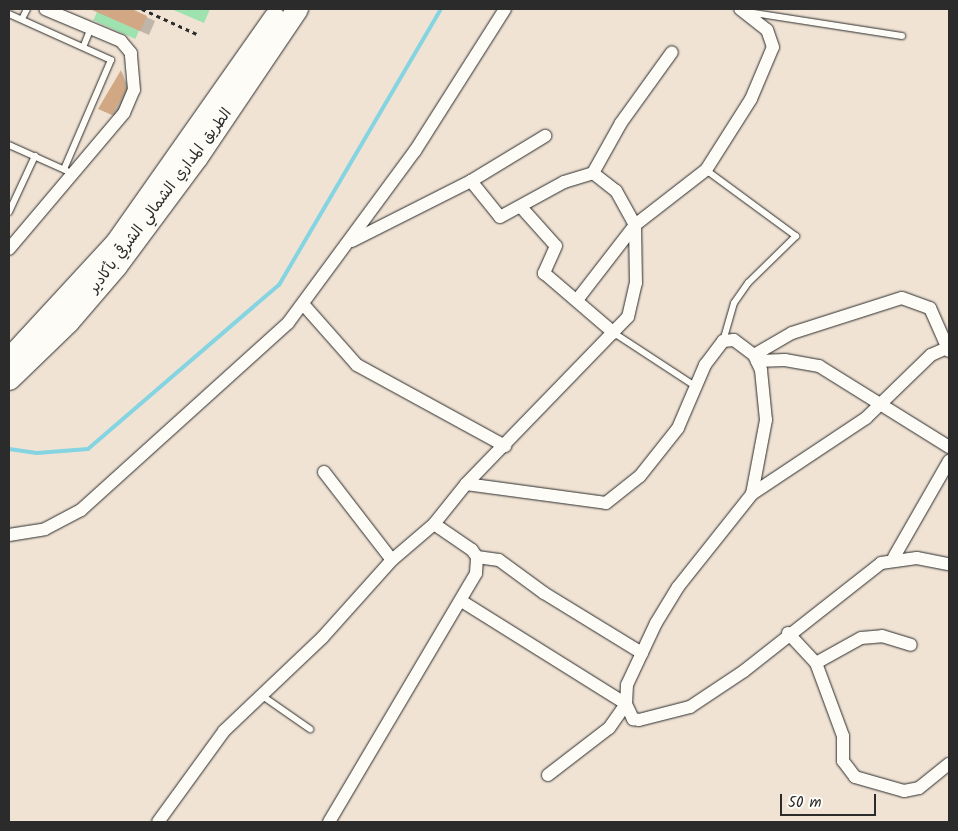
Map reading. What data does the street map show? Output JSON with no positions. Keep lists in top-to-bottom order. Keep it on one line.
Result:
{"streets":{"highway":["الطريق المداري الشمالي الشرقي بأكادير"]},"scale_bar":"50 m"}
